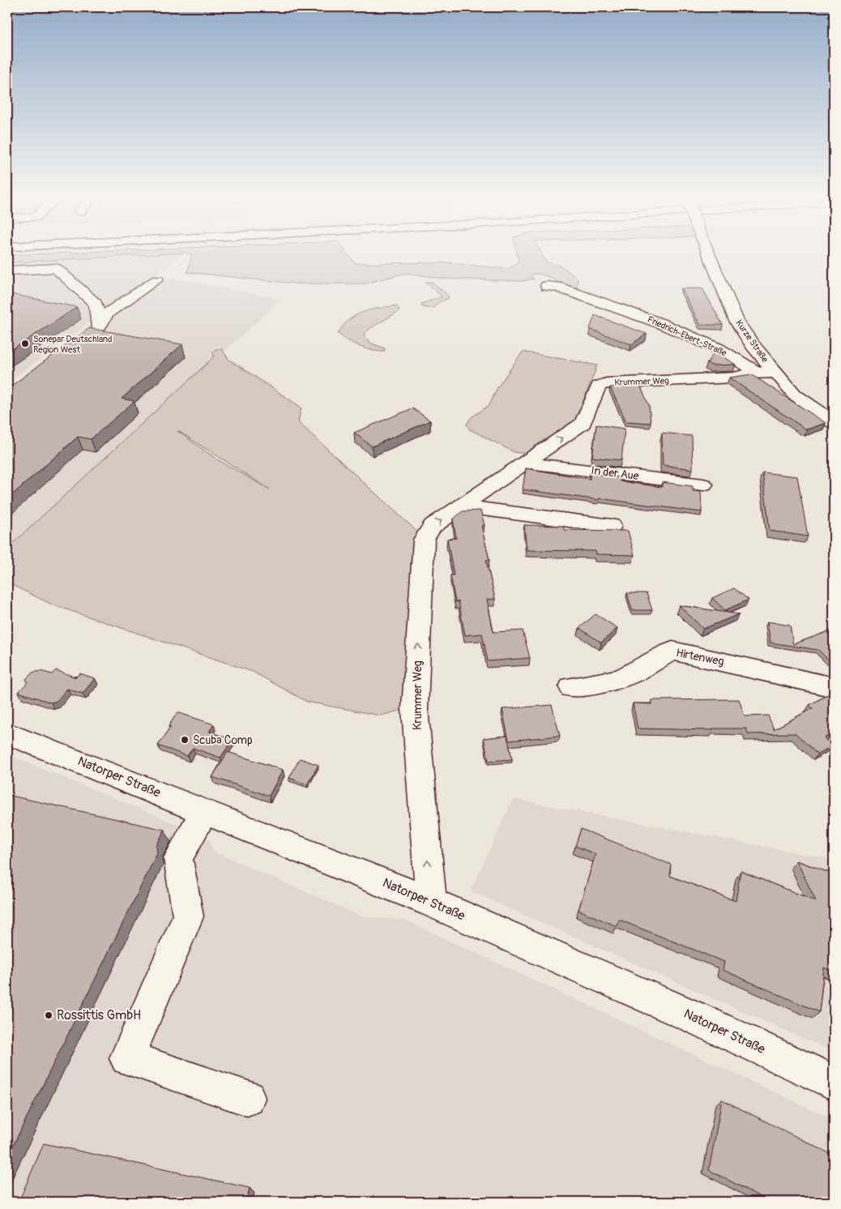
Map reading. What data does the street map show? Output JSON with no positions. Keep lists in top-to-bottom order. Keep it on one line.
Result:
{"streets":{"main road":["Friedrich-Ebert-Straße","Kurze Straße","Krummer Weg","In der Aue","Hirtenweg","Natorper Straße"]},"crossings":[["Friedrich-Ebert-Straße","Kurze Straße"],["Friedrich-Ebert-Straße","Krummer Weg"],["Kurze Straße","Krummer Weg"],["Krummer Weg","In der Aue"],["Krummer Weg","Natorper Straße"]],"places":["Sonepar Deutschland Region West","Scuba Comp","Rossittis GmbH"]}
